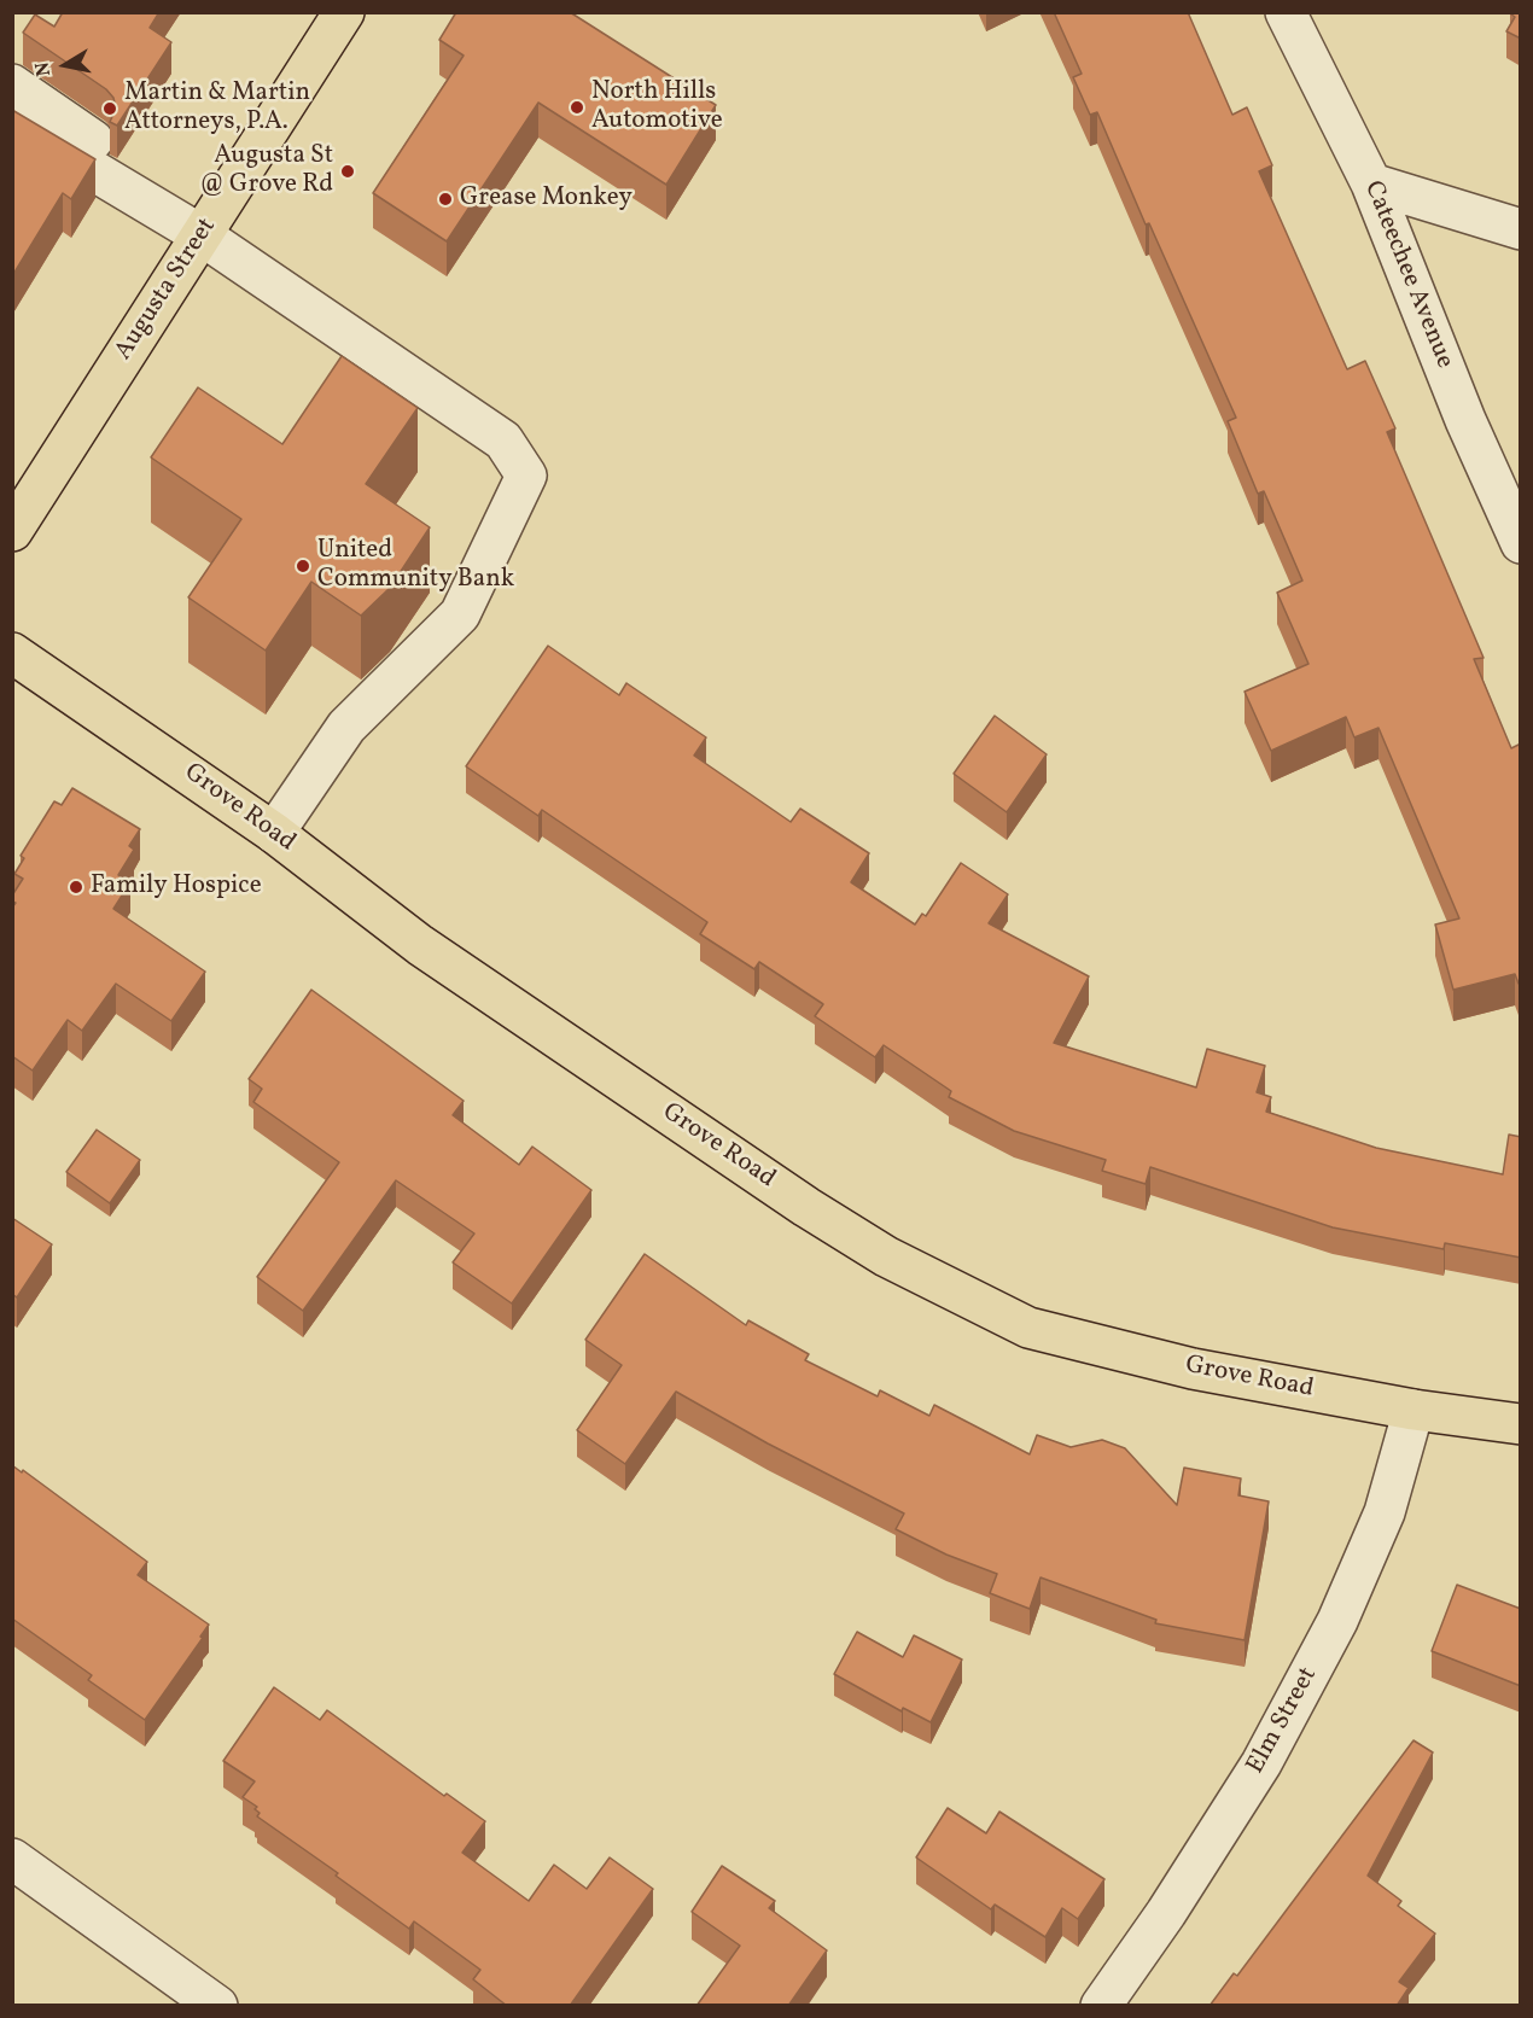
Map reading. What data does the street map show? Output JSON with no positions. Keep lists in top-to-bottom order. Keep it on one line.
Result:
{"streets":{"main road":["Augusta Street","Grove Road"],"street":["Cateechee Avenue","Elm Street"]},"crossings":[["Grove Road","Elm Street"]],"places":["North Hills Automotive","Martin & Martin Attorneys, P.A.","Augusta St @ Grove Rd","Grease Monkey","United Community Bank","Family Hospice"],"north":"left"}
